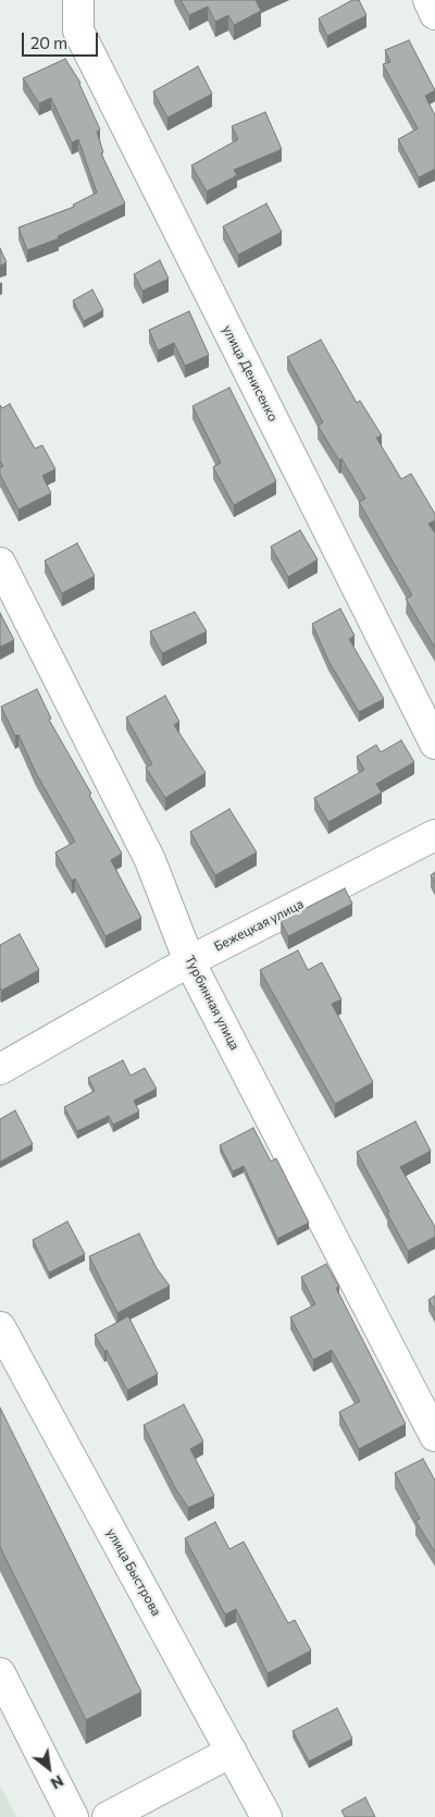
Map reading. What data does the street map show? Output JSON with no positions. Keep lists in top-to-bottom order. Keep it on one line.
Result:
{"streets":{"street":["улица Денисенко","Бежецкая улица","Турбинная улица","улица Быстрова"]},"crossings":[["Бежецкая улица","Турбинная улица"]],"scale_bar":"20 m","north":"bottom right"}
